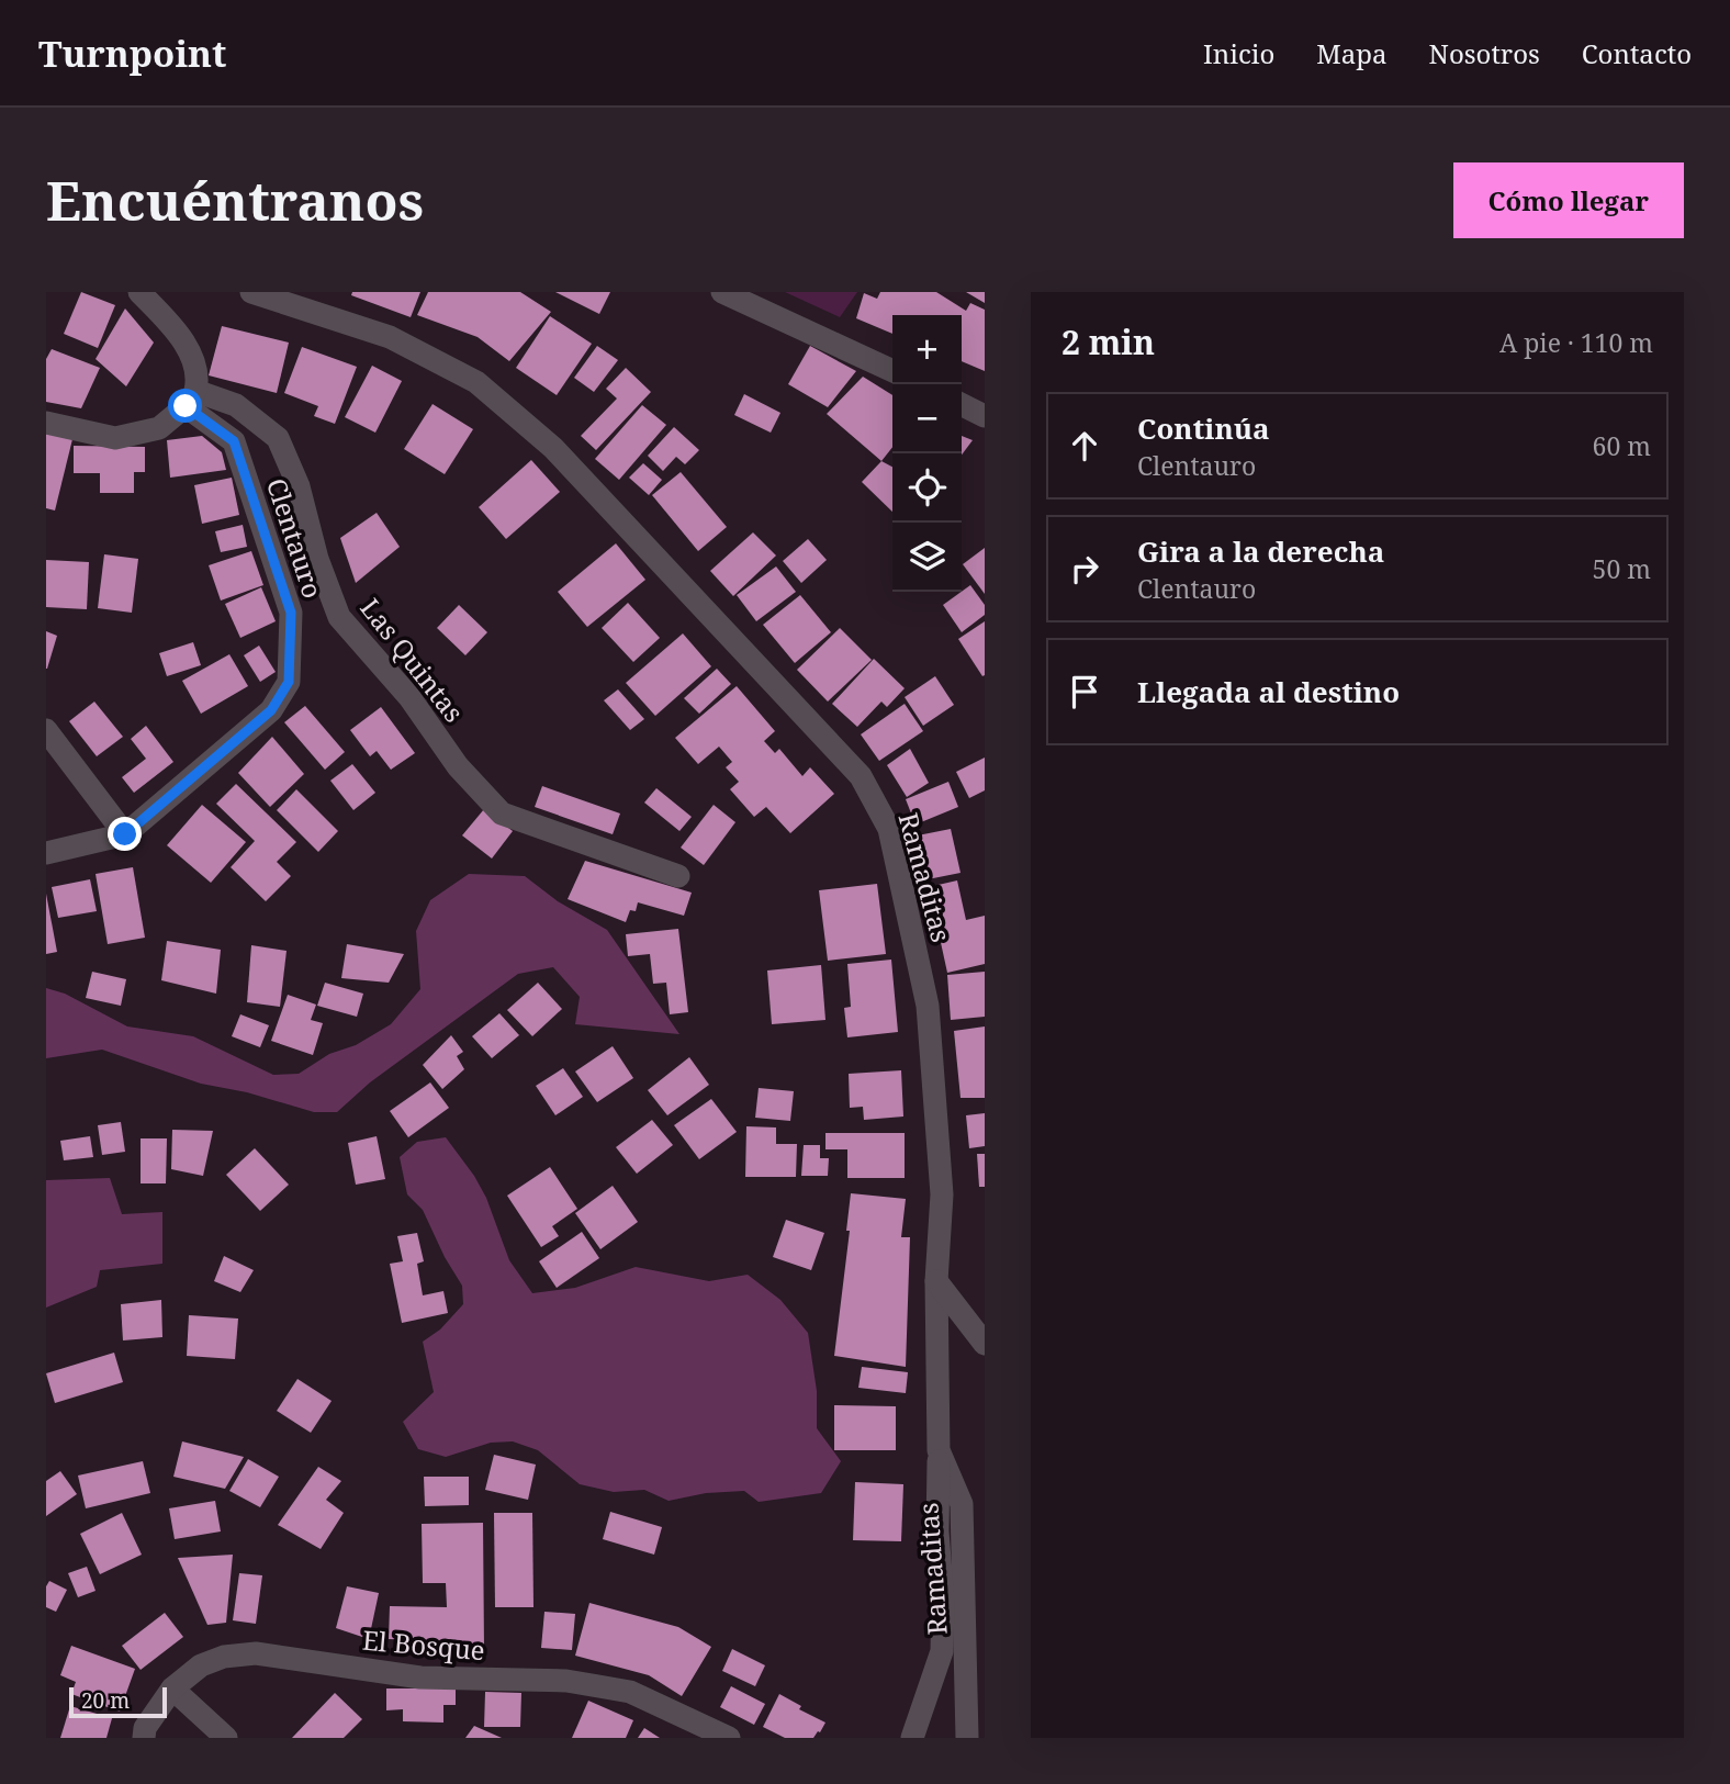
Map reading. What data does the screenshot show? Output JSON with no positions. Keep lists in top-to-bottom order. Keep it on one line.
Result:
{"streets":{"street":["Clentauro","Las Quintas","Ramaditas","El Bosque"]},"crossings":[["Clentauro","Las Quintas"]],"scale_bar":"20 m","page":{"header":"Turnpoint","nav":["Inicio","Mapa","Nosotros","Contacto"],"buttons":"Cómo llegar","title":"Encuéntranos","heading":["2 min","A pie · 110 m"],"map_buttons":["+","−"],"list":[["Continúa","Clentauro","60 m"],["Gira a la derecha","Clentauro","50 m"],"Llegada al destino"],"scale":"20 m"}}
